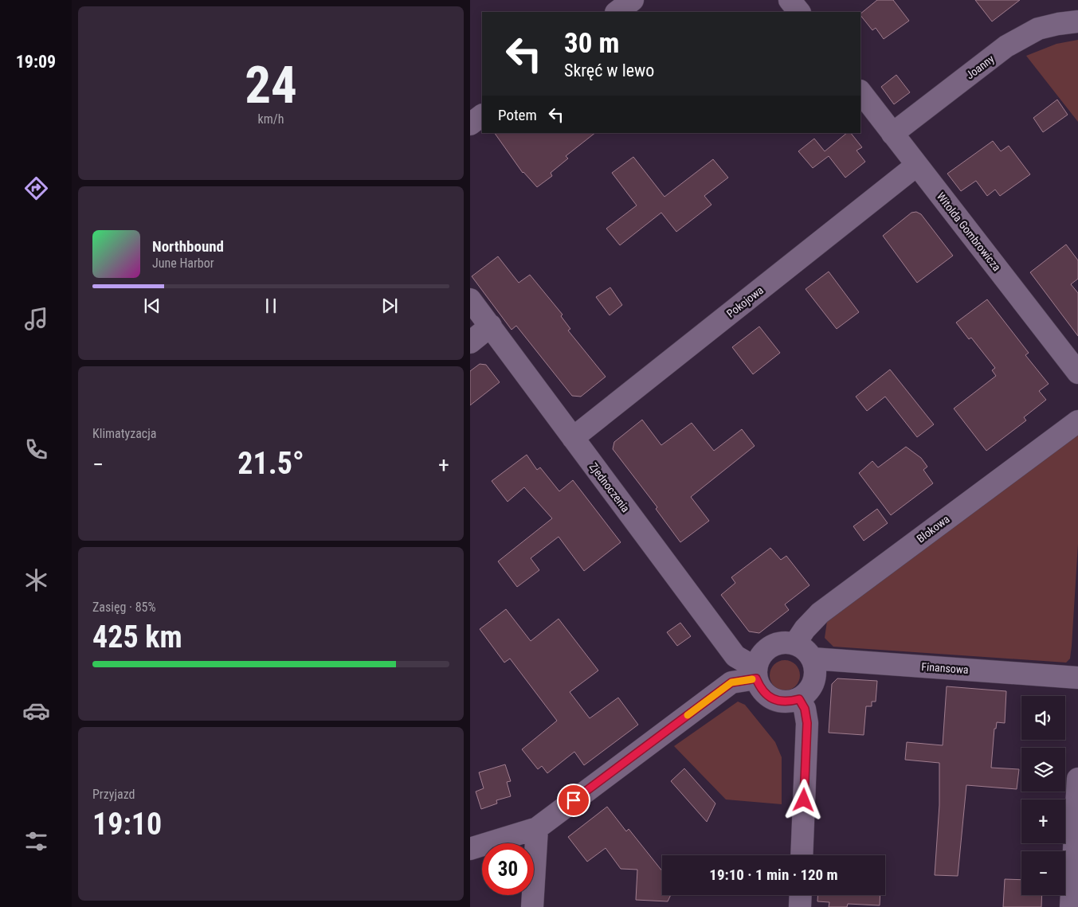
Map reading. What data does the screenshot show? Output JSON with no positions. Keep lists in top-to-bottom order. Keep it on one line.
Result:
{"streets":{"street":["Joanny","Witolda Gombrowicza","Pokojowa","Zjednoczenia","Blokowa","Finansowa"]},"crossings":[["Joanny","Witolda Gombrowicza"],["Witolda Gombrowicza","Pokojowa"],["Pokojowa","Zjednoczenia"],["Zjednoczenia","Blokowa"],["Zjednoczenia","Finansowa"],["Blokowa","Finansowa"]],"page":{"tabs":"19:09","tile":[["24","km/h"],"Klimatyzacja",["Zasięg · 85%","425 km"],["Przyjazd","19:10"]],"turn":["30 m","Skręć w lewo"],"then":"Potem","song":["Northbound","June Harbor"],"heat":["−","21.5°","+"],"map_buttons":["+","−"],"limit":"30","trip":"19:10 · 1 min · 120 m"}}
